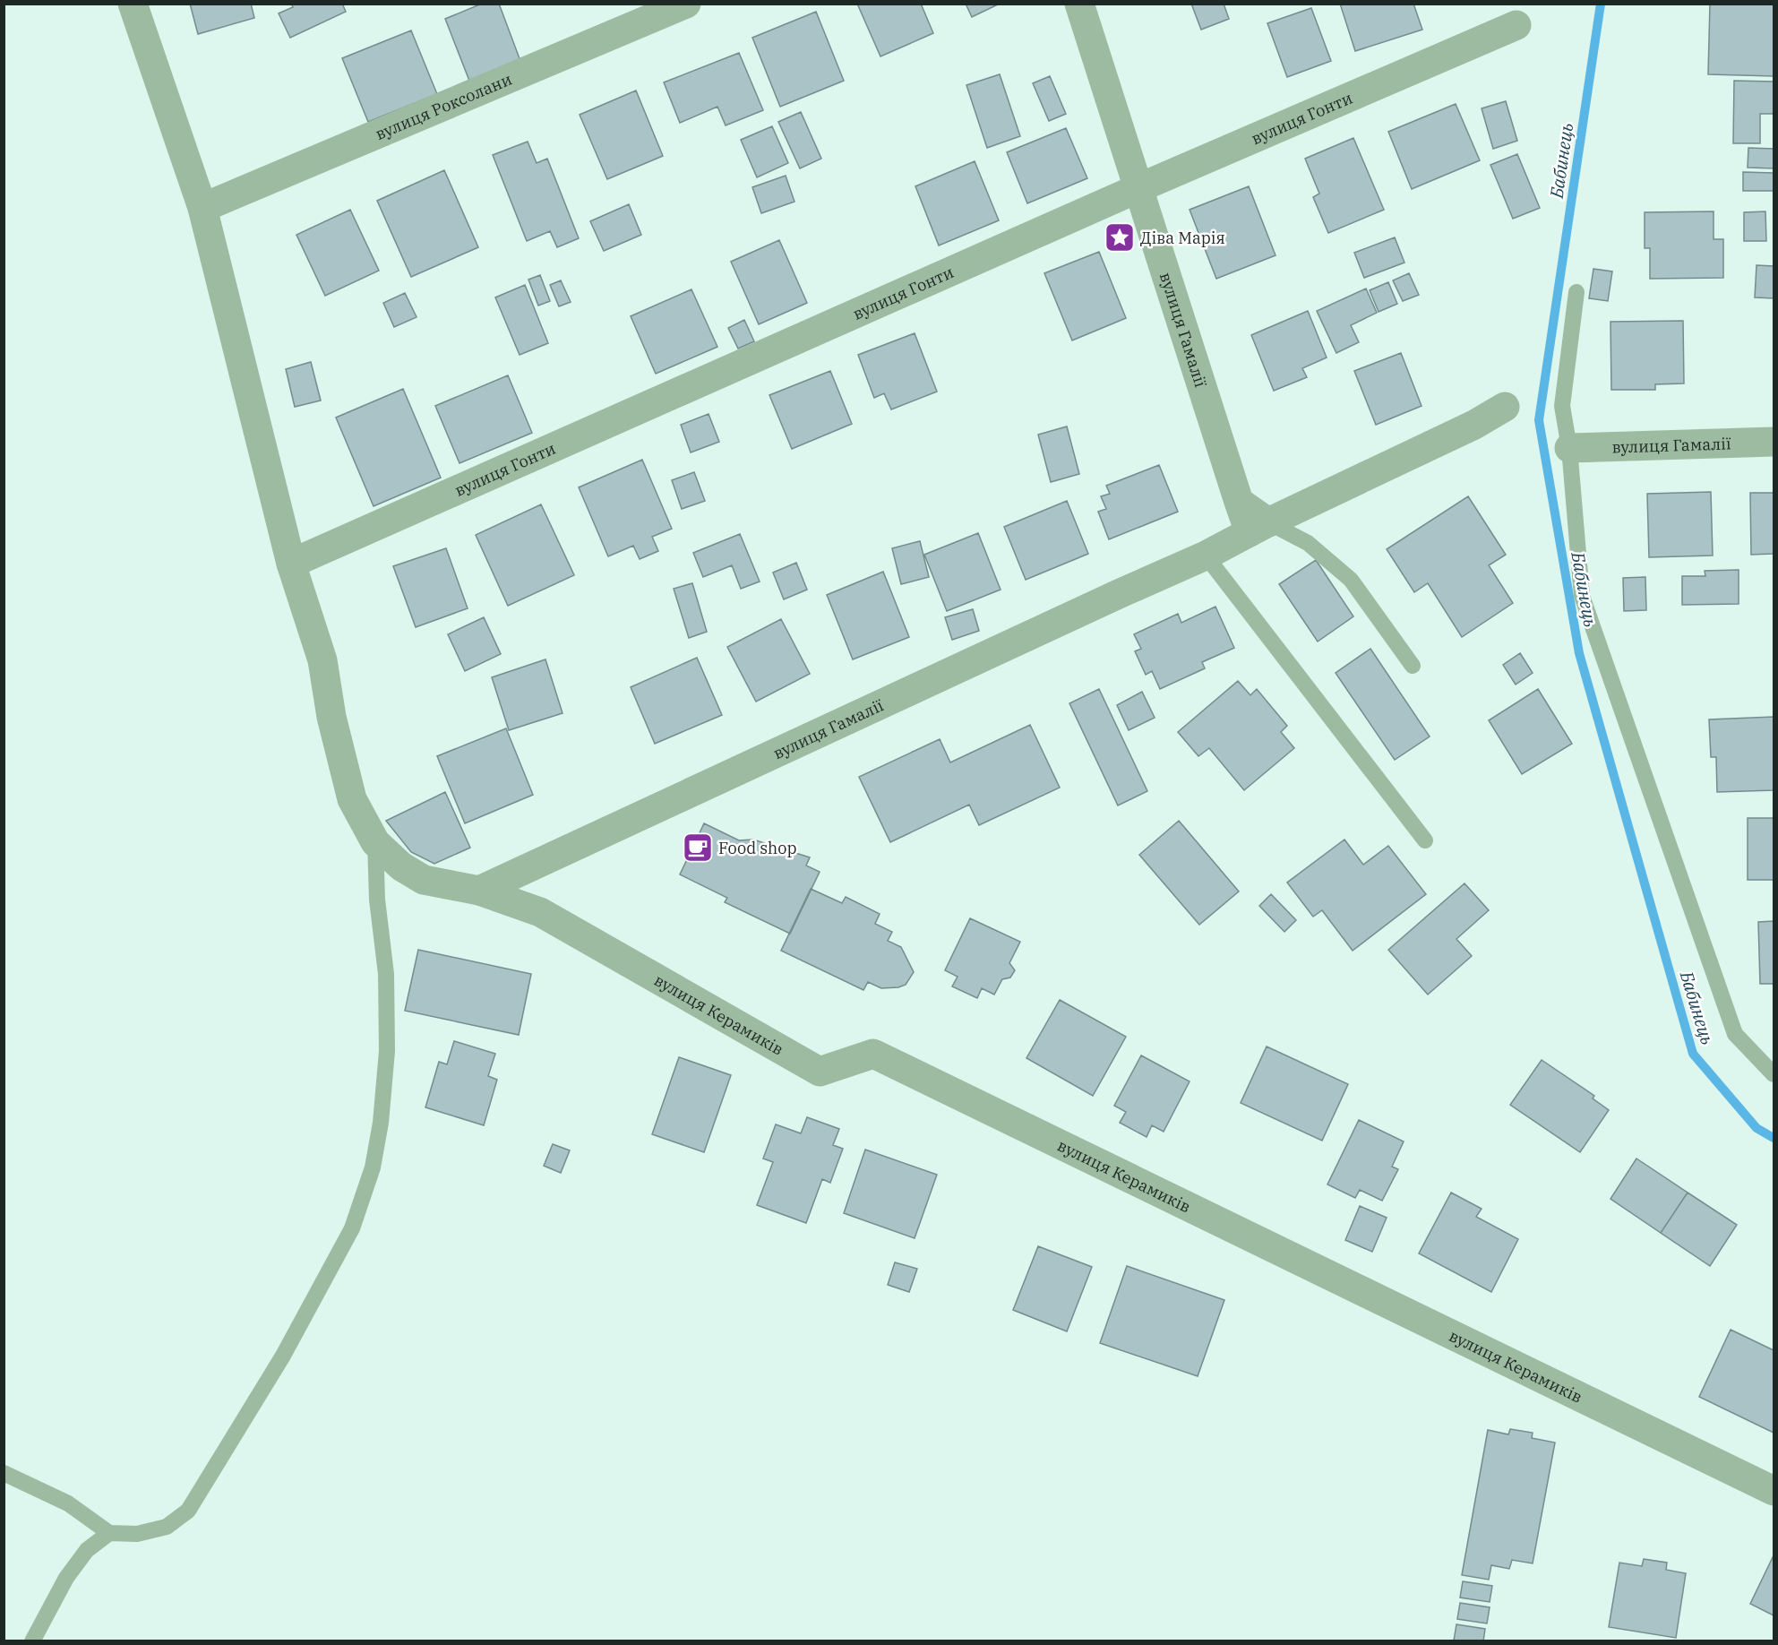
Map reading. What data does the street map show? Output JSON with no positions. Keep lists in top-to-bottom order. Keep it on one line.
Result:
{"streets":{"street":["вулиця Роксолани","вулиця Гонти","вулиця Гамалії","вулиця Керамиків"]},"crossings":[["вулиця Гонти","вулиця Гамалії"],["вулиця Гамалії","вулиця Керамиків"]],"water":["Бабинець"],"places":{"place":["Діва Марія"],"cafe":["Food shop"]}}
